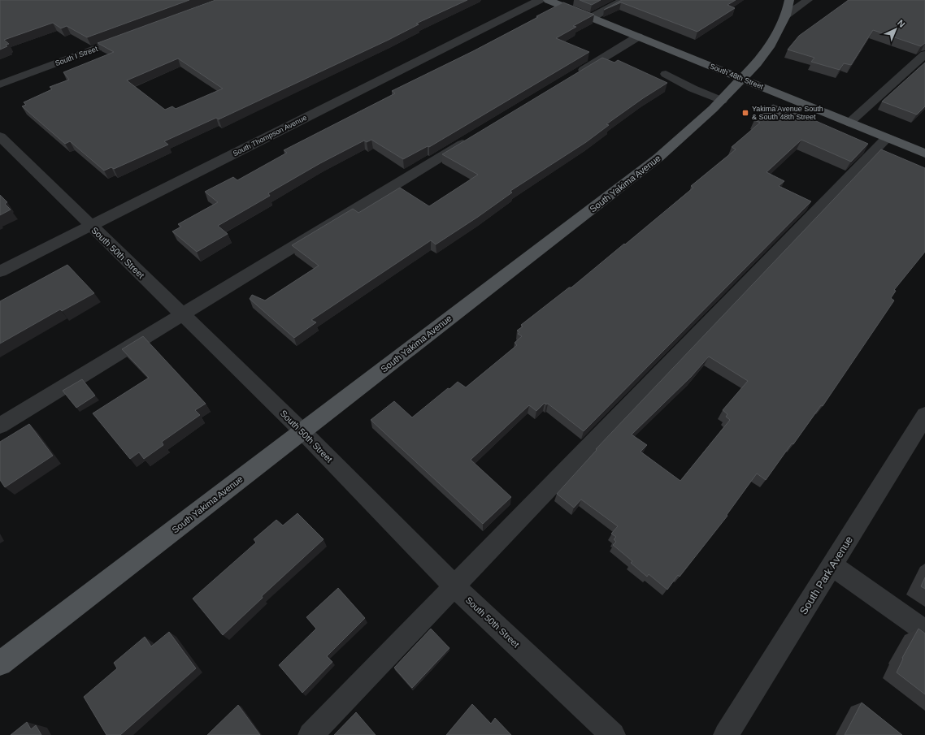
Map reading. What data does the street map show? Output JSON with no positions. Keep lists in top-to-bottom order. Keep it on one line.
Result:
{"streets":{"main road":["South 48th Street","South Yakima Avenue"],"street":["South I Street","South Thompson Avenue","South 50th Street","South Park Avenue"]},"crossings":[["South 48th Street","South Yakima Avenue"],["South Thompson Avenue","South 50th Street"],["South Yakima Avenue","South 50th Street"]],"places":{"transit":["Yakima Avenue South & South 48th Street"]},"north":"top right"}
